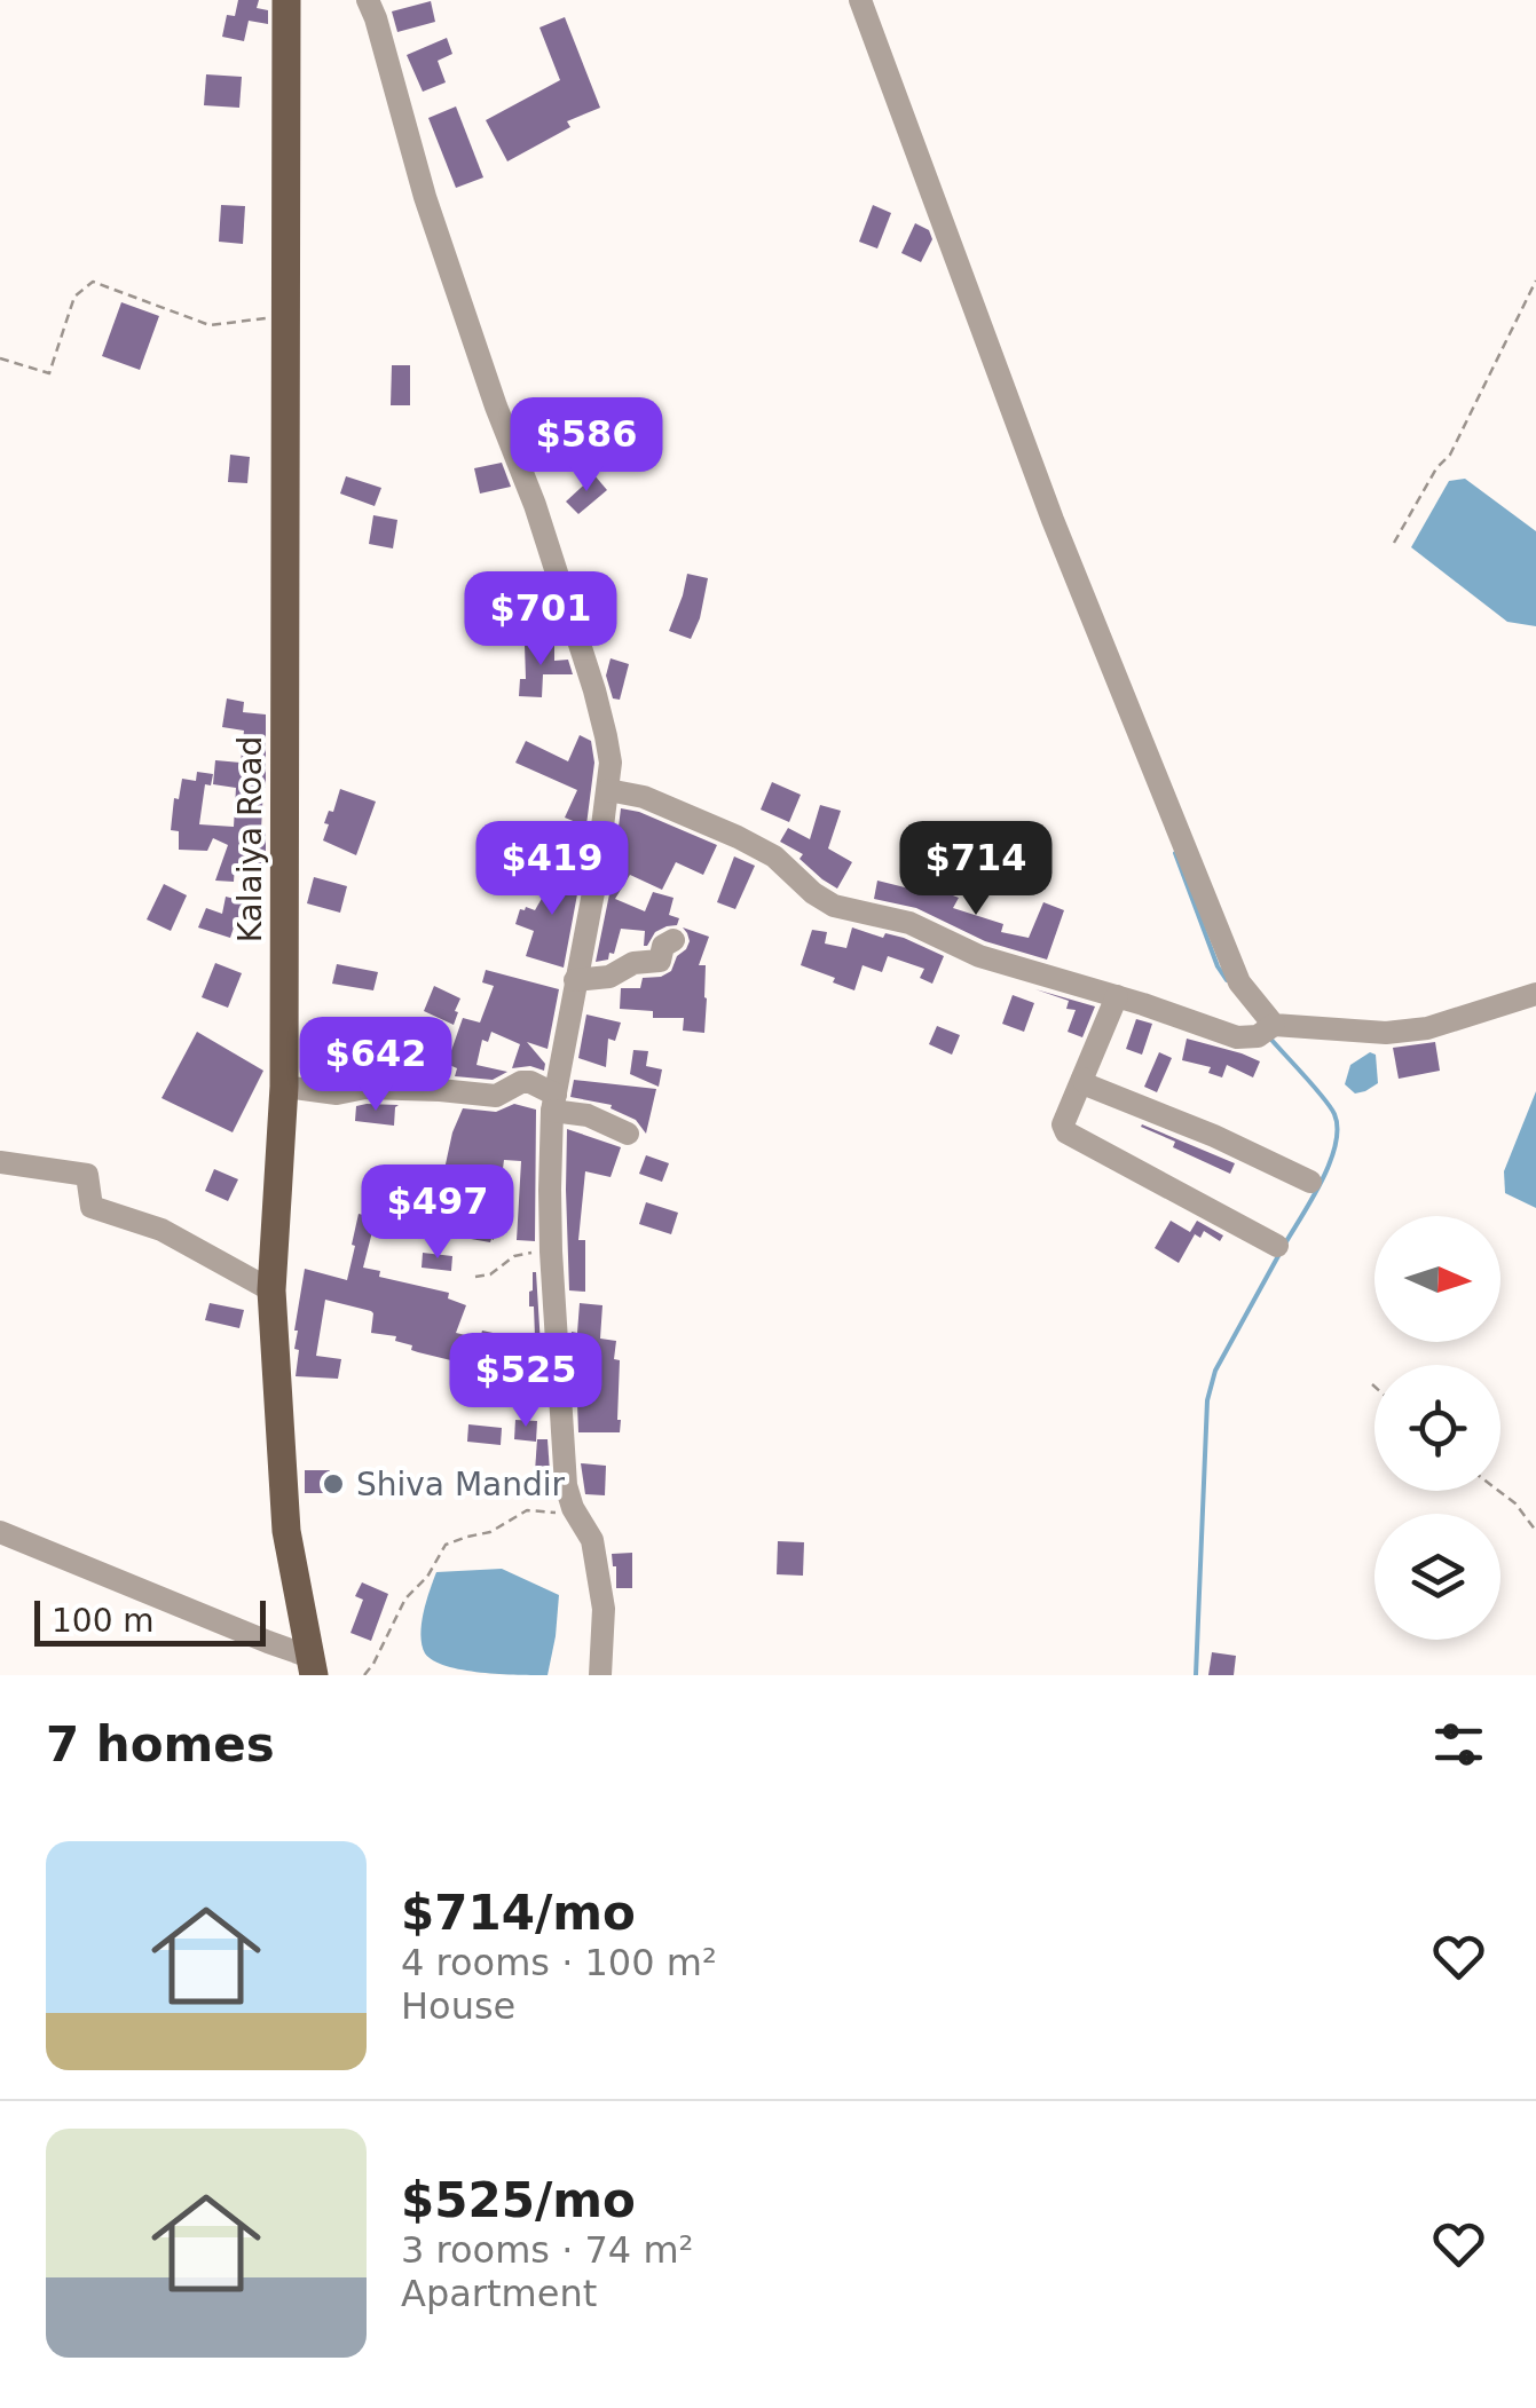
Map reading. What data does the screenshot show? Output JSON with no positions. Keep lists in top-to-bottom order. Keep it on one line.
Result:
{"streets":{"main road":["Kalaiya Road"]},"places":["Shiva Mandir"],"scale_bar":"100 m","north":"right","page":{"price":["$586","$701","$419","$714","$642","$497","$525"],"scale":"100 m","heading":"7 homes","list":[{"name":"$714/mo","note":"4 rooms · 100 m² · House"},{"name":"$525/mo","note":"3 rooms · 74 m² · Apartment"}]}}
